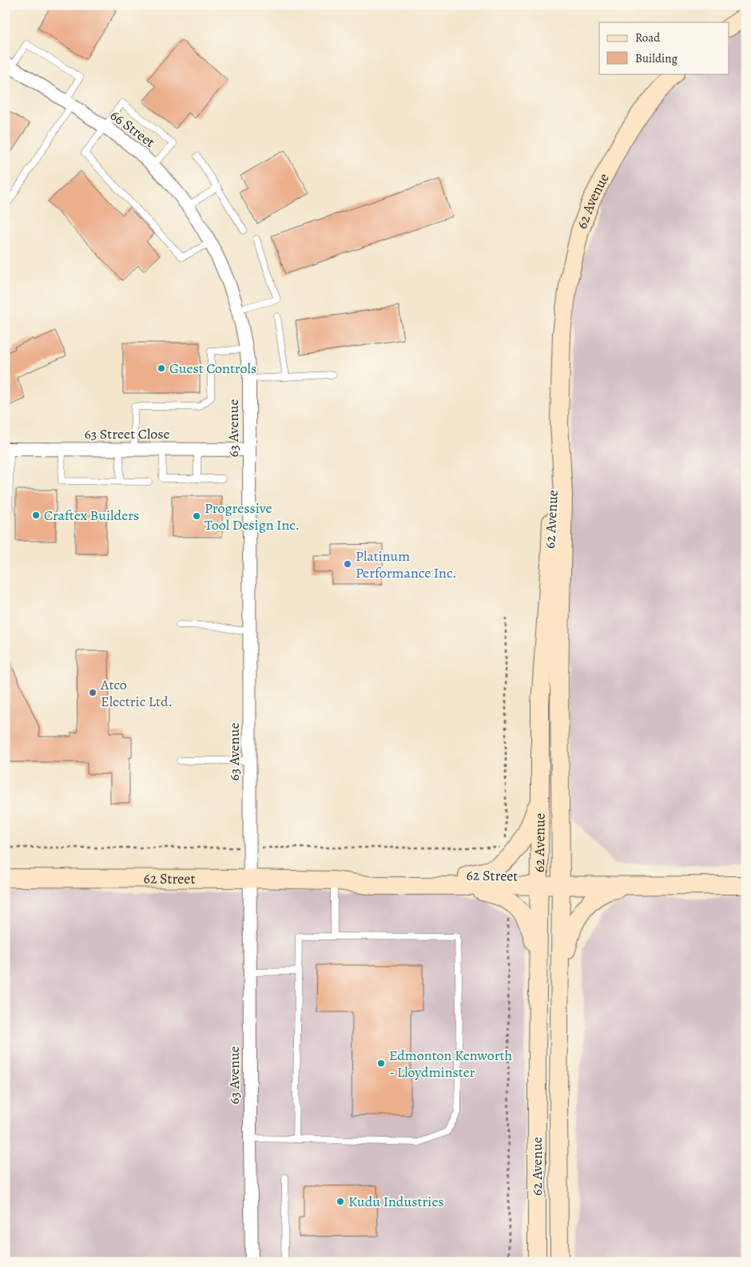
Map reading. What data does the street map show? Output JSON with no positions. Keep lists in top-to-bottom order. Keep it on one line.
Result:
{"streets":{"main road":["62 Avenue","62 Street"],"street":["66 Street","63 Avenue","63 Street Close"]},"crossings":[["66 Street","63 Avenue"],["62 Avenue","62 Street"],["63 Avenue","63 Street Close"],["63 Avenue","62 Street"]],"places":["Guest Controls","Craftex Builders","Progressive Tool Design Inc.","Platinum Performance Inc.","Atco Electric Ltd.","Edmonton Kenworth - Lloydminster","Kudu Industries"],"legend":["Road","Building"]}
